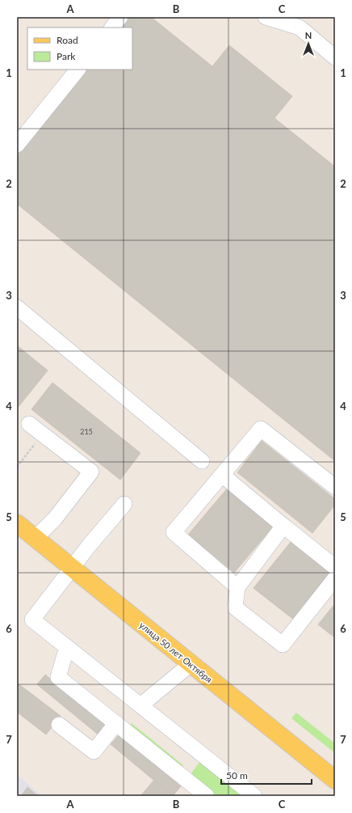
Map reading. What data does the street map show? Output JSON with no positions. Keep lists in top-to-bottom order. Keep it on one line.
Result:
{"streets":{"main road":["улица 50 лет Октября"]},"house_numbers":["215"],"legend":["Road","Park"],"scale_bar":"50 m","north":"top","grid":{"columns":["A","B","C"],"rows":["1","2","3","4","5","6","7"]}}
